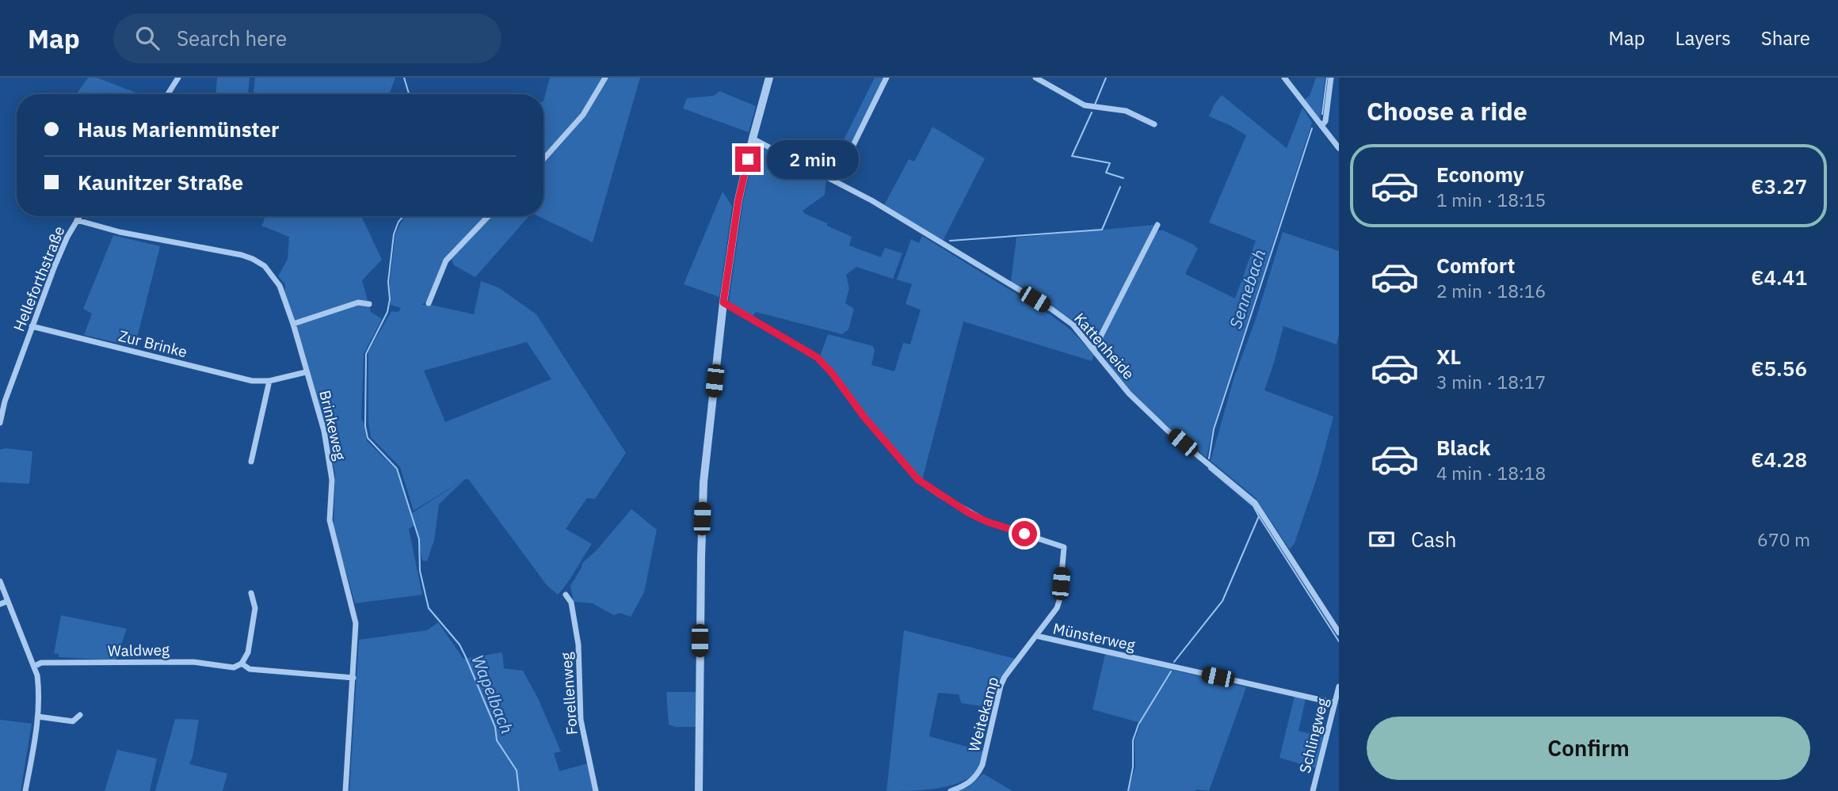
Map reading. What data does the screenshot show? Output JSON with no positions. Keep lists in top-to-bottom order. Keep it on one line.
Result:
{"streets":{"street":["Helleforthstraße","Zur Brinke","Kattenheide","Brinkeweg","Münsterweg","Waldweg","Forellenweg","Weitekamp","Schlingweg"]},"crossings":[["Helleforthstraße","Zur Brinke"],["Helleforthstraße","Brinkeweg"],["Zur Brinke","Brinkeweg"],["Brinkeweg","Waldweg"],["Münsterweg","Weitekamp"],["Münsterweg","Schlingweg"]],"water":["Sennebach","Wapelbach"],"page":{"header":"Map","search":"Search here","nav":["Map","Layers","Share"],"heading":"Choose a ride","banner":["Haus Marienmünster","Kaunitzer Straße"],"bubble":"2 min","list":[{"name":"Economy","note":"1 min · 18:15","value":"€3.27"},{"name":"Comfort","note":"2 min · 18:16","value":"€4.41"},{"name":"XL","note":"3 min · 18:17","value":"€5.56"},{"name":"Black","note":"4 min · 18:18","value":"€4.28"}],"pay":["Cash","670 m"],"buttons":"Confirm"}}
